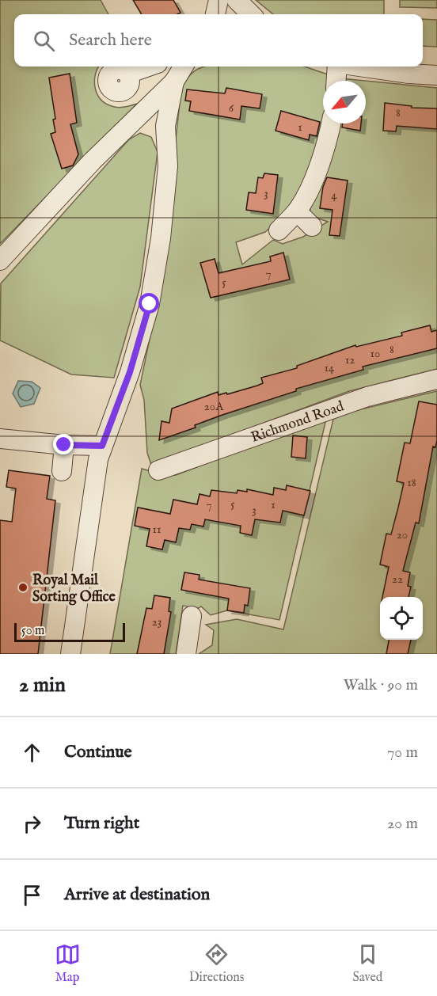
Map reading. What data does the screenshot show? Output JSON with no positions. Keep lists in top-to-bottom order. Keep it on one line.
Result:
{"streets":{"street":["Richmond Road"]},"places":["Royal Mail Sorting Office"],"house_numbers":["6","8","1","3","4","7","5","8","10","12","14","20A","18","5","7","1","3","11","20","22","23"],"scale_bar":"50 m","north":"bottom left","page":{"search":"Search here","scale":"50 m","heading":["2 min","Walk · 90 m"],"list":[["Continue","70 m"],["Turn right","20 m"],"Arrive at destination"],"nav":["Map","Directions","Saved"]}}
